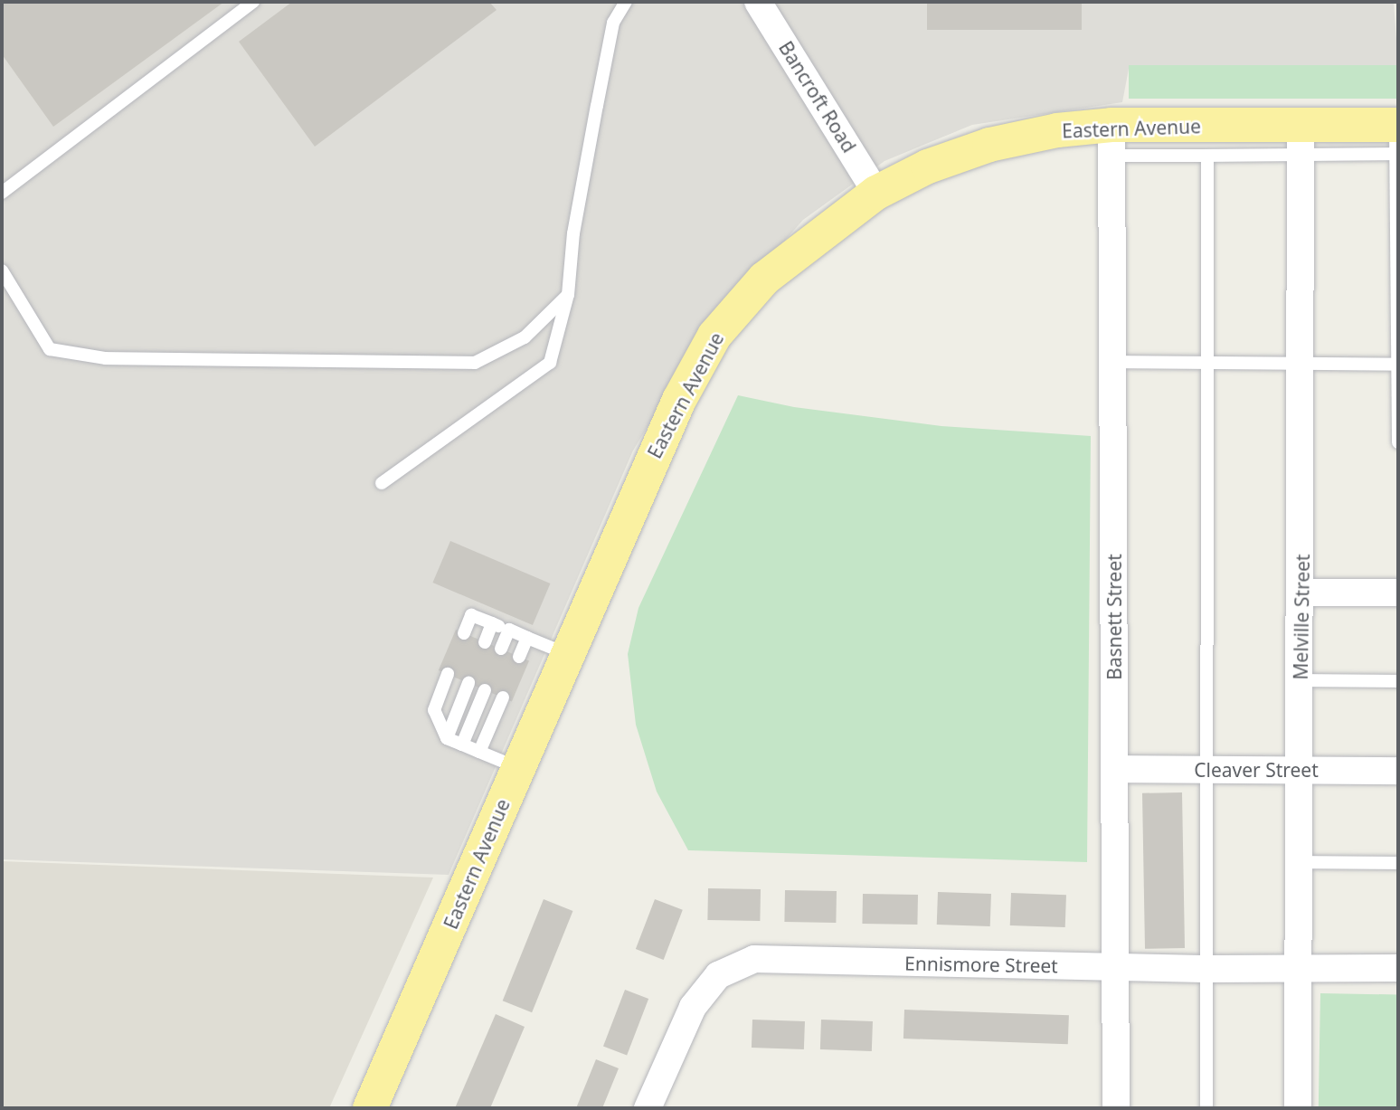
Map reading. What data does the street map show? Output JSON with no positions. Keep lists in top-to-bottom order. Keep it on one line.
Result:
{"streets":{"highway":["Eastern Avenue"],"street":["Bancroft Road","Basnett Street","Melville Street","Cleaver Street","Ennismore Street"]},"crossings":[["Bancroft Road","Eastern Avenue"],["Eastern Avenue","Basnett Street"],["Eastern Avenue","Melville Street"],["Basnett Street","Cleaver Street"],["Basnett Street","Ennismore Street"],["Melville Street","Cleaver Street"],["Melville Street","Ennismore Street"]]}
